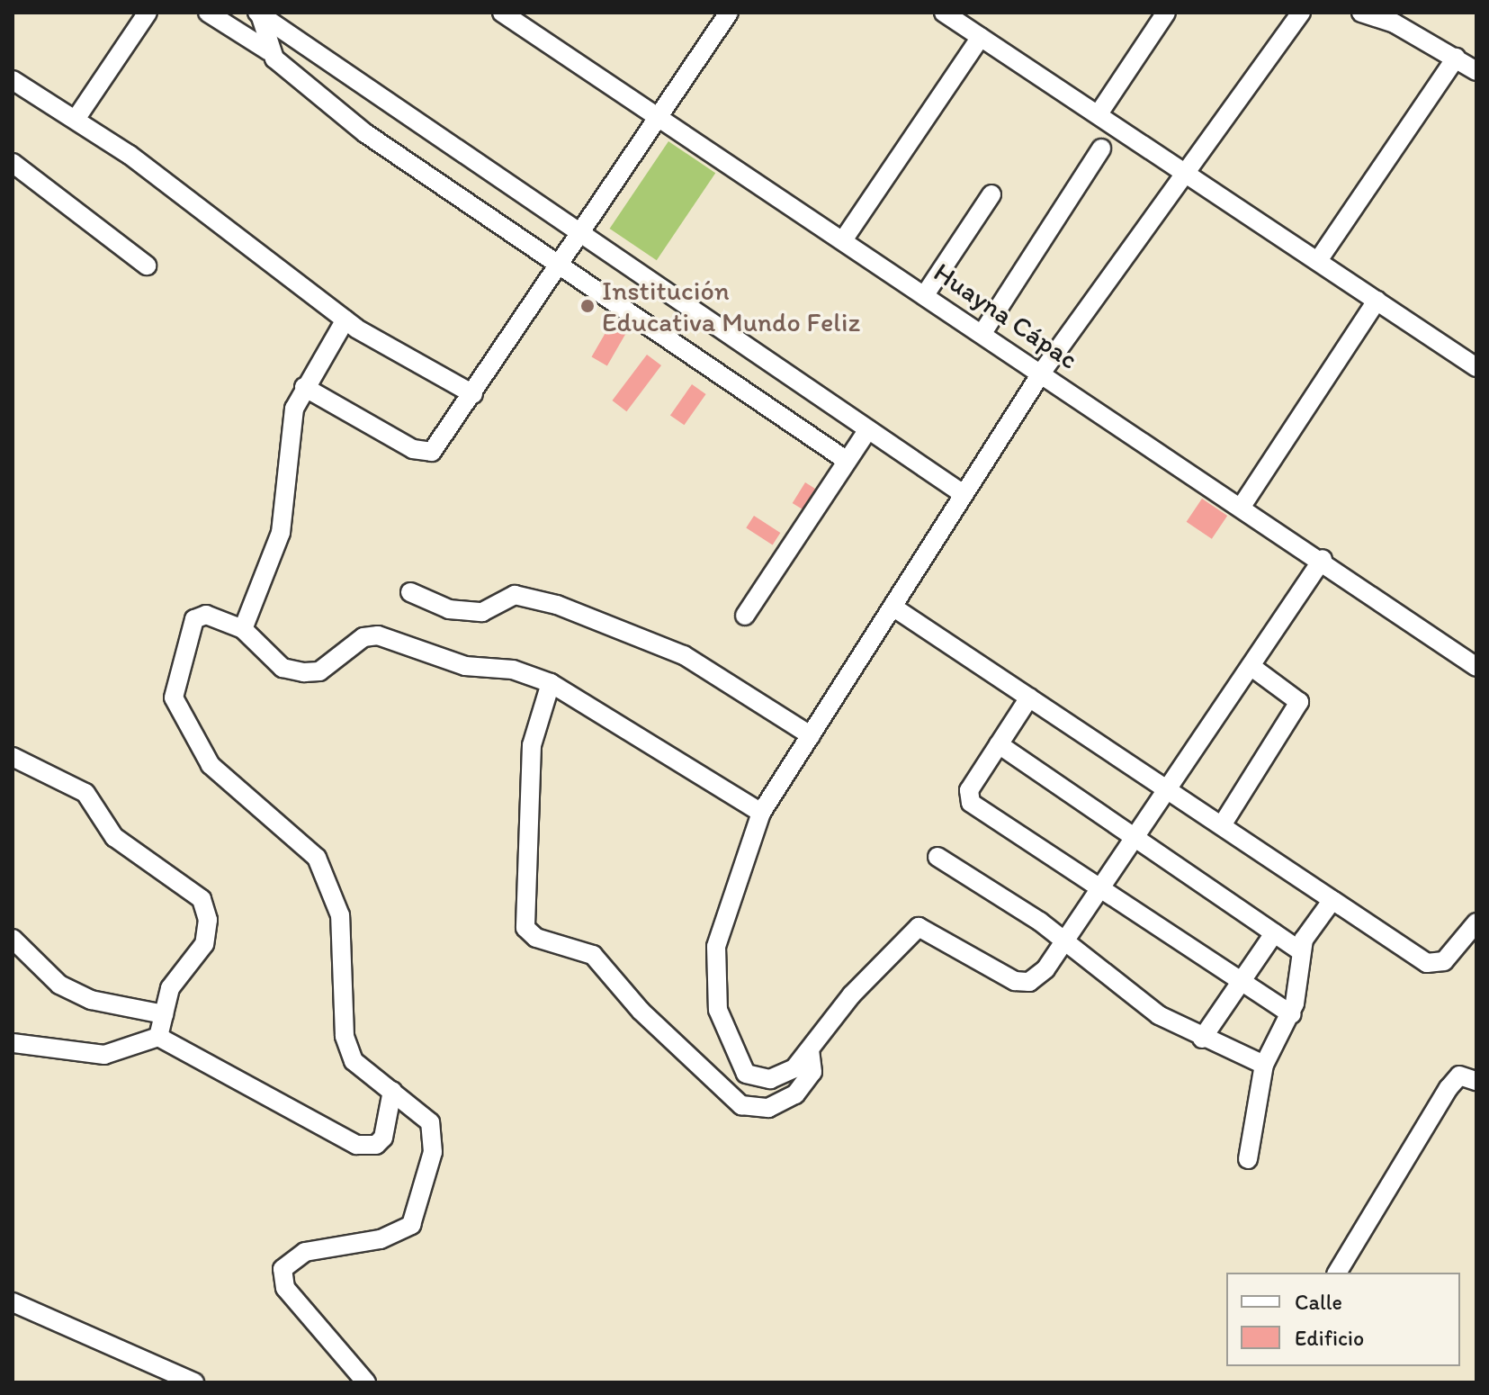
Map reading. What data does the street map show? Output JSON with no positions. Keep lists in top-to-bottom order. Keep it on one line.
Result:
{"streets":{"street":["Huayna Cápac"]},"places":["Institución Educativa Mundo Feliz"],"legend":["Calle","Edificio"]}
